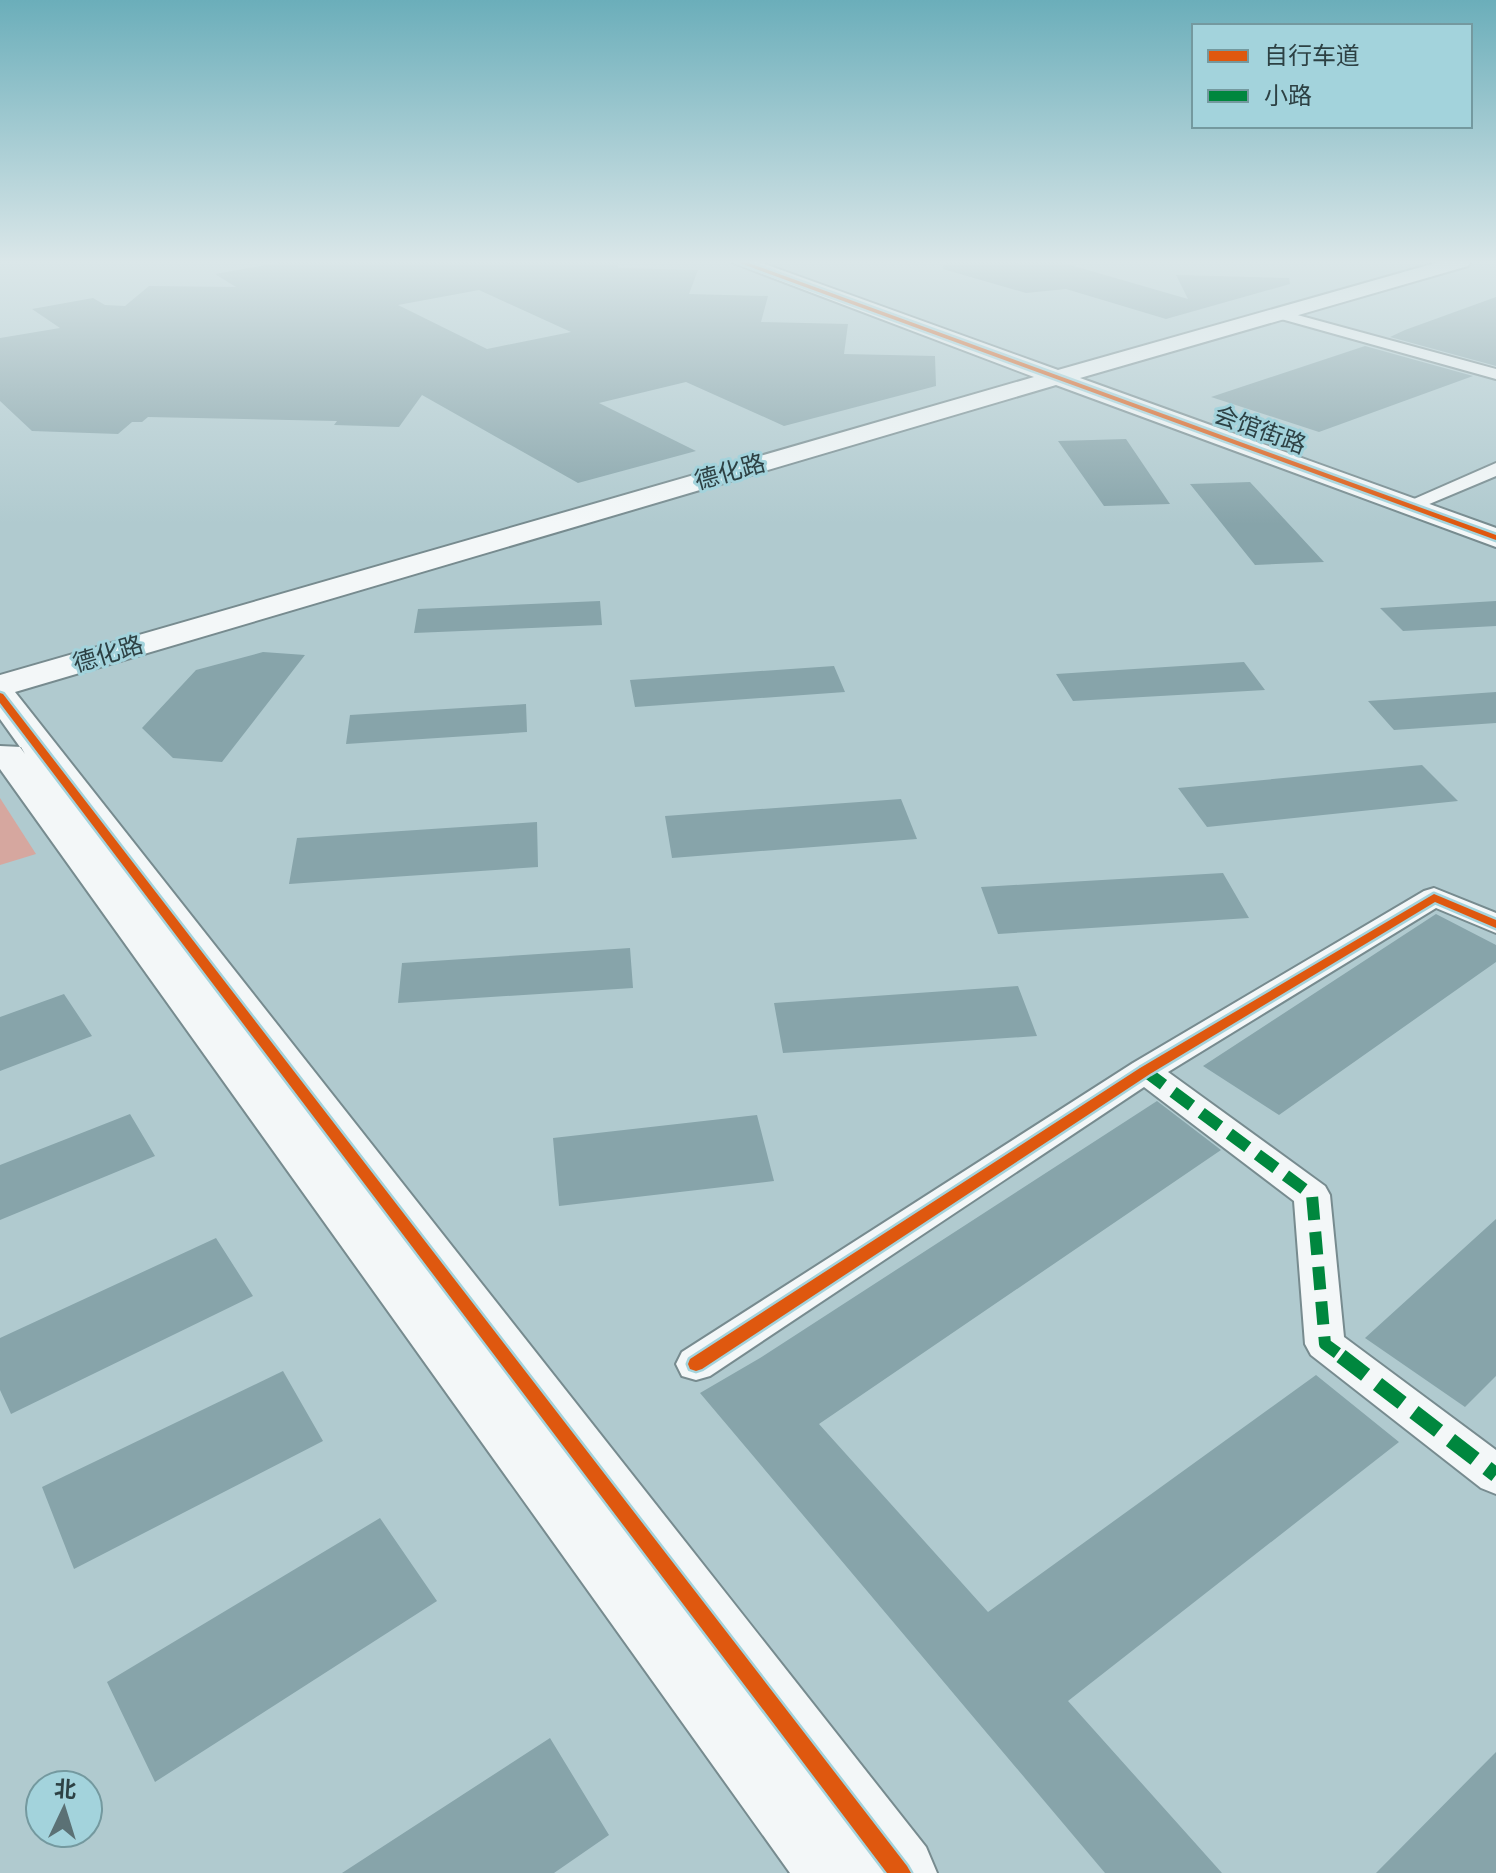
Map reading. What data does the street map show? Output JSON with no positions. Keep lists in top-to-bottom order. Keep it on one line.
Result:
{"streets":{"main road":["会馆街路","德化路"]},"crossings":[["会馆街路","德化路"]],"legend":["自行车道","小路"],"north":"top"}
